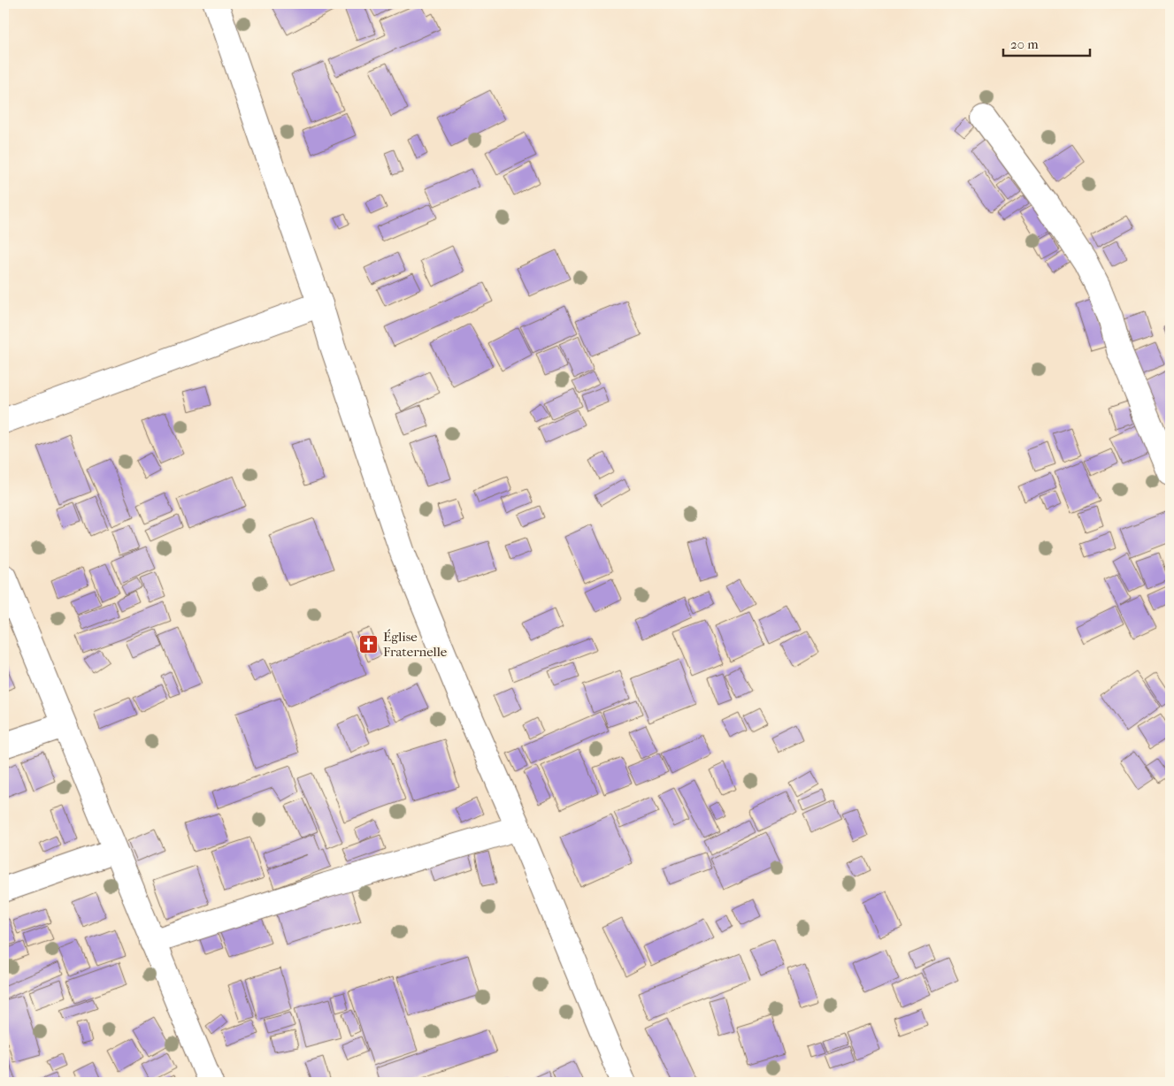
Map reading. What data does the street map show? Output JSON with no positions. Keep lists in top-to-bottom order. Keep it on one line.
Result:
{"places":{"church":["Église Fraternelle"]},"scale_bar":"20 m"}
